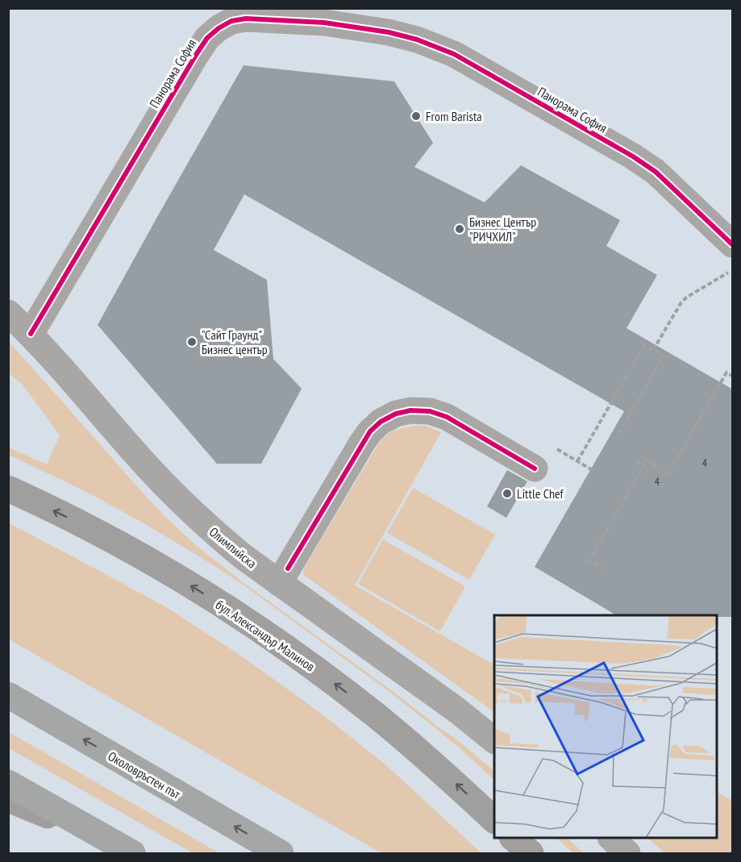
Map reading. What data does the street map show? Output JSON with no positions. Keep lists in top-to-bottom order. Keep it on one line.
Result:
{"streets":{"highway":["Околовръстен път"],"main road":["бул. Александър Малинов"],"street":["Панорама София","Олимпийска"]},"crossings":[["Панорама София","Олимпийска"]],"one_way":["бул. Александър Малинов"],"places":["From Barista","Бизнес Център \"РИЧХИЛ\"","\"Сайт Граунд\" Бизнес център","Little Chef"],"house_numbers":["4","4"]}
